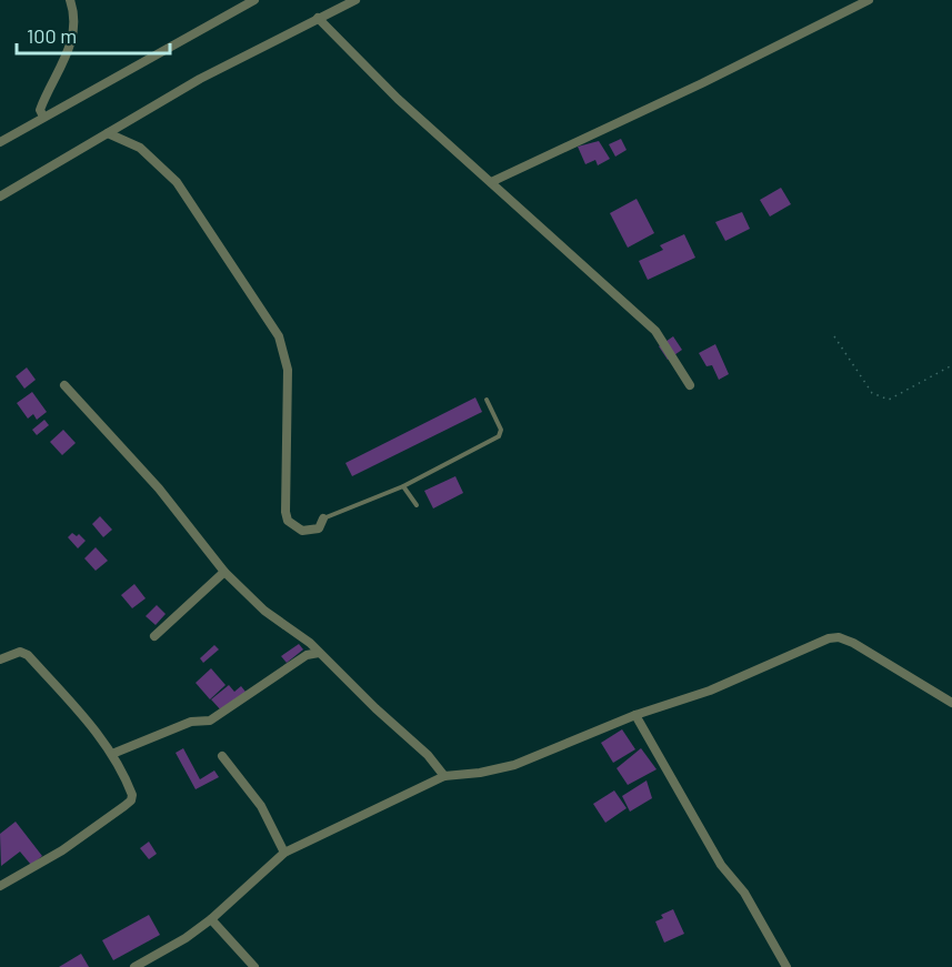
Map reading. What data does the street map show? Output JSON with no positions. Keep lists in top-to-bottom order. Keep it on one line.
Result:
{"scale_bar":"100 m"}
